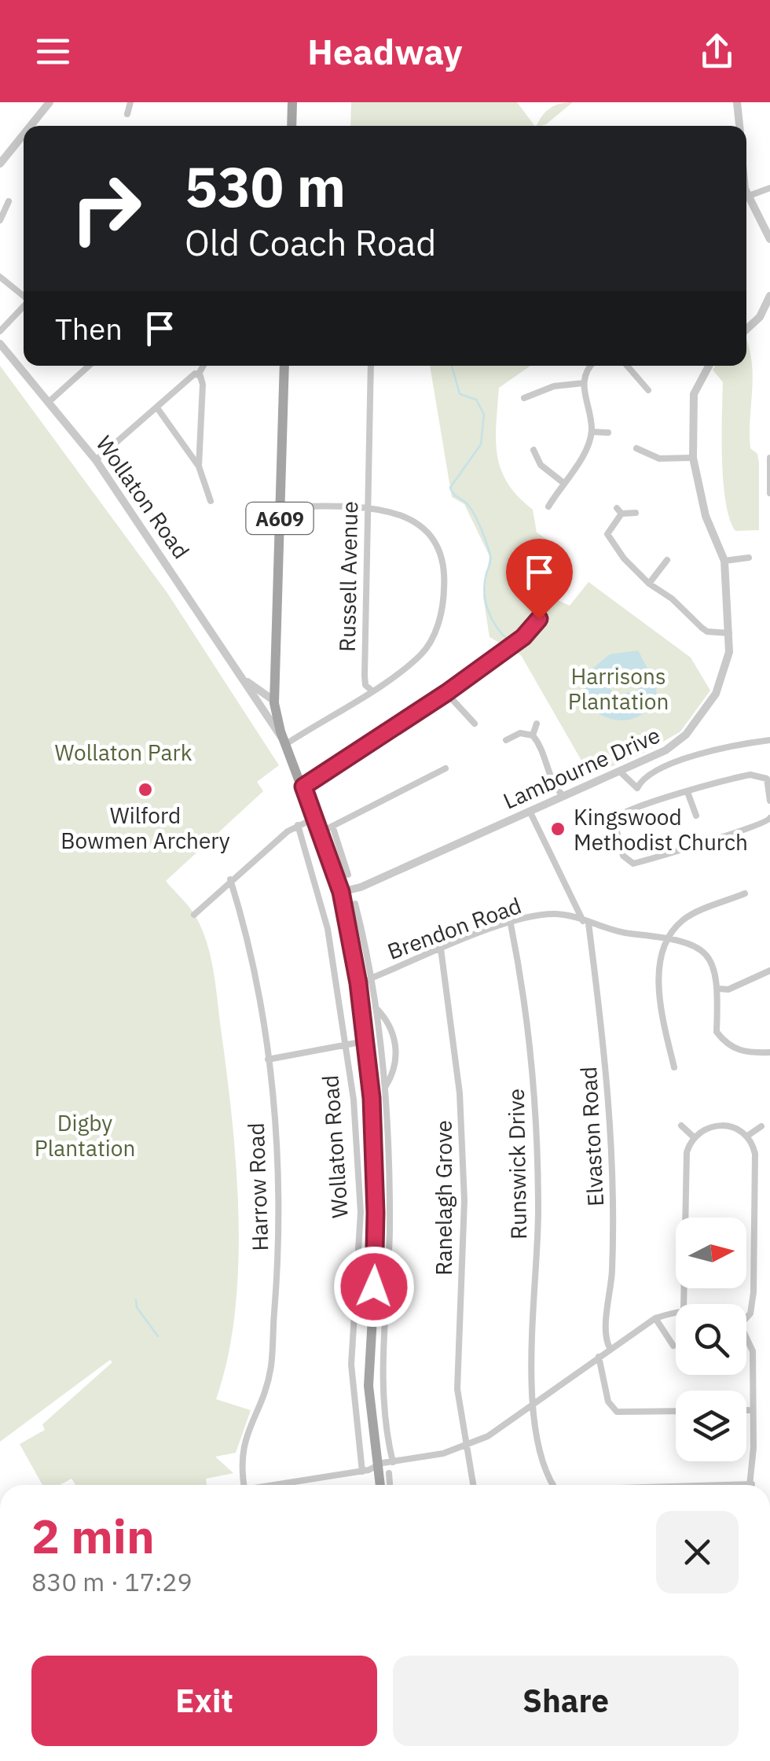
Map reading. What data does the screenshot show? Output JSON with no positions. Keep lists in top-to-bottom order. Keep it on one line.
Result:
{"streets":{"main road":["Wollaton Road","A609"],"street":["Russell Avenue","Lambourne Drive","Brendon Road","Elvaston Road","Runswick Drive","Harrow Road","Ranelagh Grove"]},"crossings":[["Wollaton Road","A609"],["Wollaton Road","Lambourne Drive"],["Wollaton Road","Brendon Road"],["Lambourne Drive","Elvaston Road"],["Brendon Road","Elvaston Road"],["Brendon Road","Runswick Drive"],["Brendon Road","Ranelagh Grove"]],"parks":["Harrisons Plantation","Wollaton Park","Digby Plantation"],"places":["Wilford Bowmen Archery","Kingswood Methodist Church"],"north":"right","page":{"header":"Headway","turn":["530 m","Old Coach Road"],"then":"Then","heading":["2 min","830 m · 17:29"],"buttons":["Exit","Share"]}}
